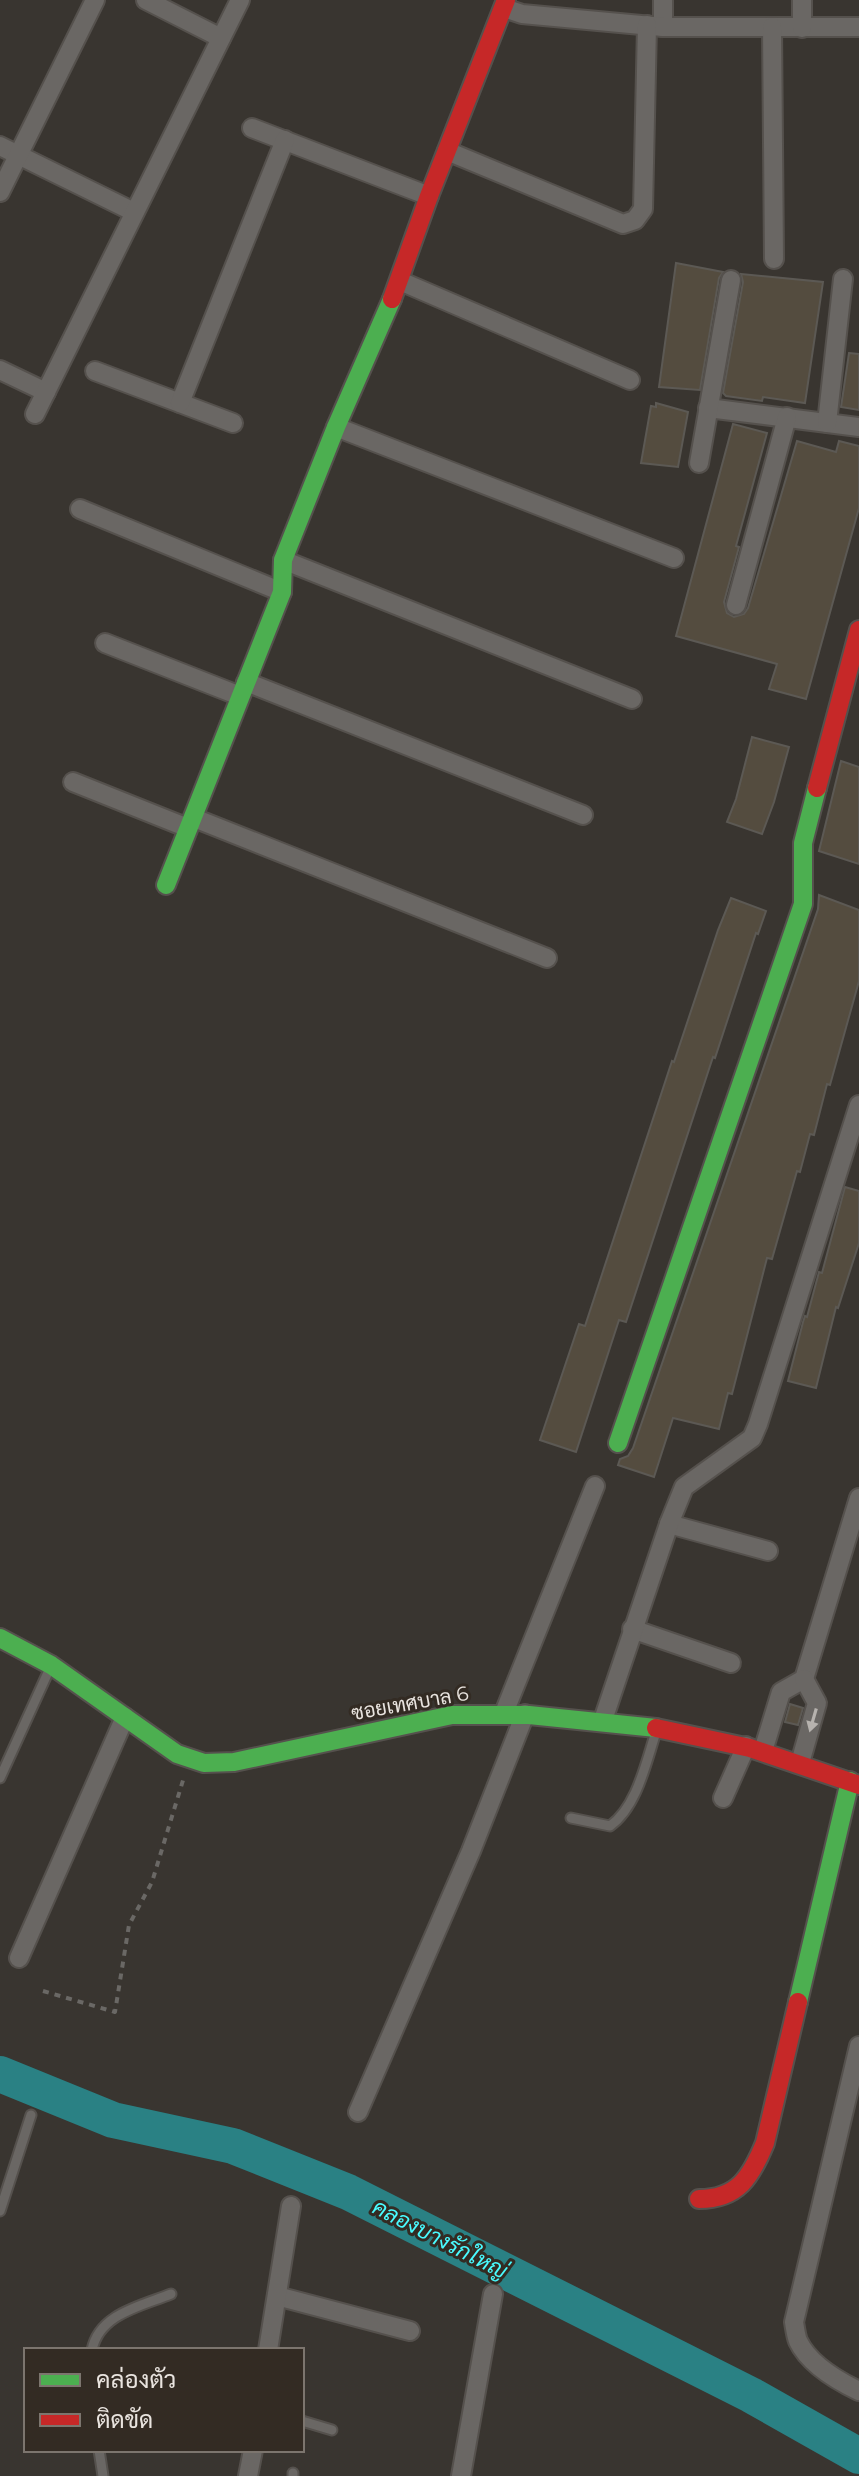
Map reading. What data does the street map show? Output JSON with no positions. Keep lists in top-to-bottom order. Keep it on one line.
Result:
{"streets":{"street":["ซอยเทศบาล 6"]},"water":["คลองบางรักใหญ่"],"legend":["คล่องตัว","ติดขัด"]}
